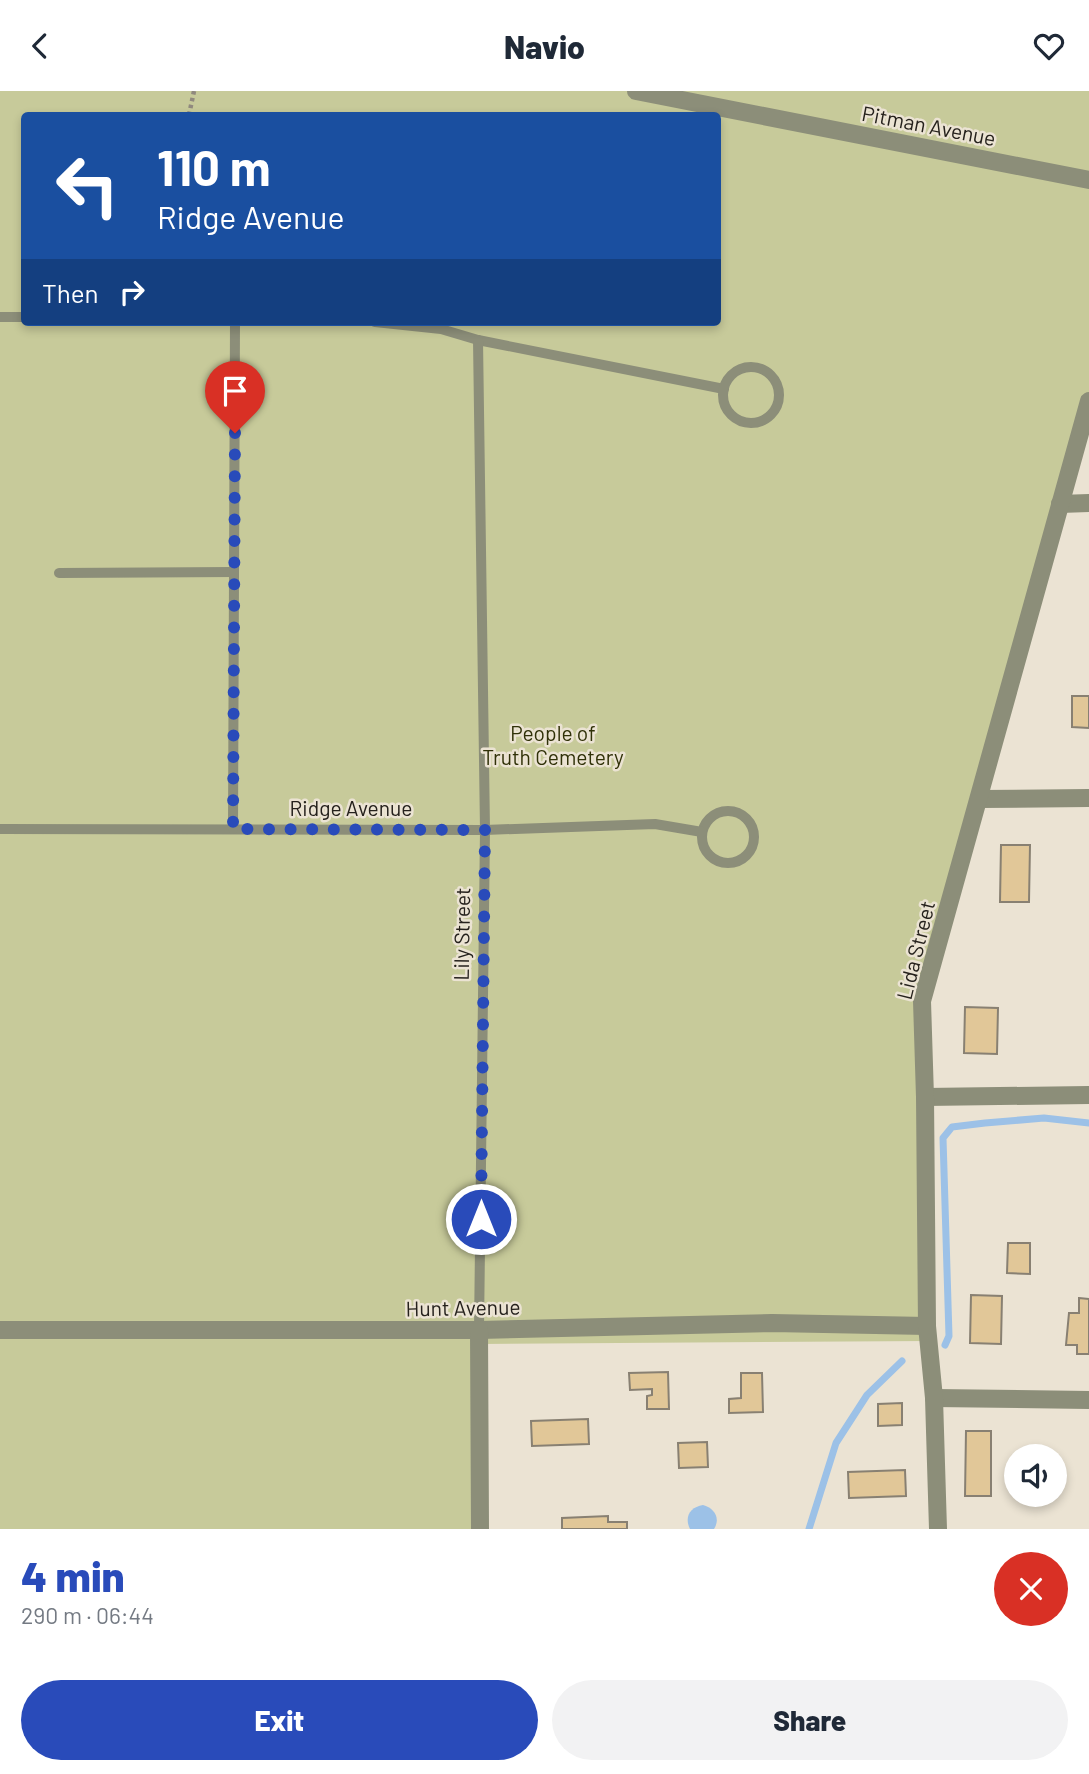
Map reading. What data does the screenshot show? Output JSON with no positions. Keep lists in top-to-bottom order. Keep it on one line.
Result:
{"streets":{"street":["Pitman Avenue","Lily Street","Lida Street","Hunt Avenue"],"lane":["Ridge Avenue"]},"crossings":[["Ridge Avenue","Lily Street"],["Lily Street","Hunt Avenue"],["Lida Street","Hunt Avenue"]],"parks":["People of Truth Cemetery"],"page":{"header":"Navio","turn":["110 m","Ridge Avenue"],"then":"Then","heading":["4 min","290 m · 06:44"],"buttons":["Exit","Share"]}}
